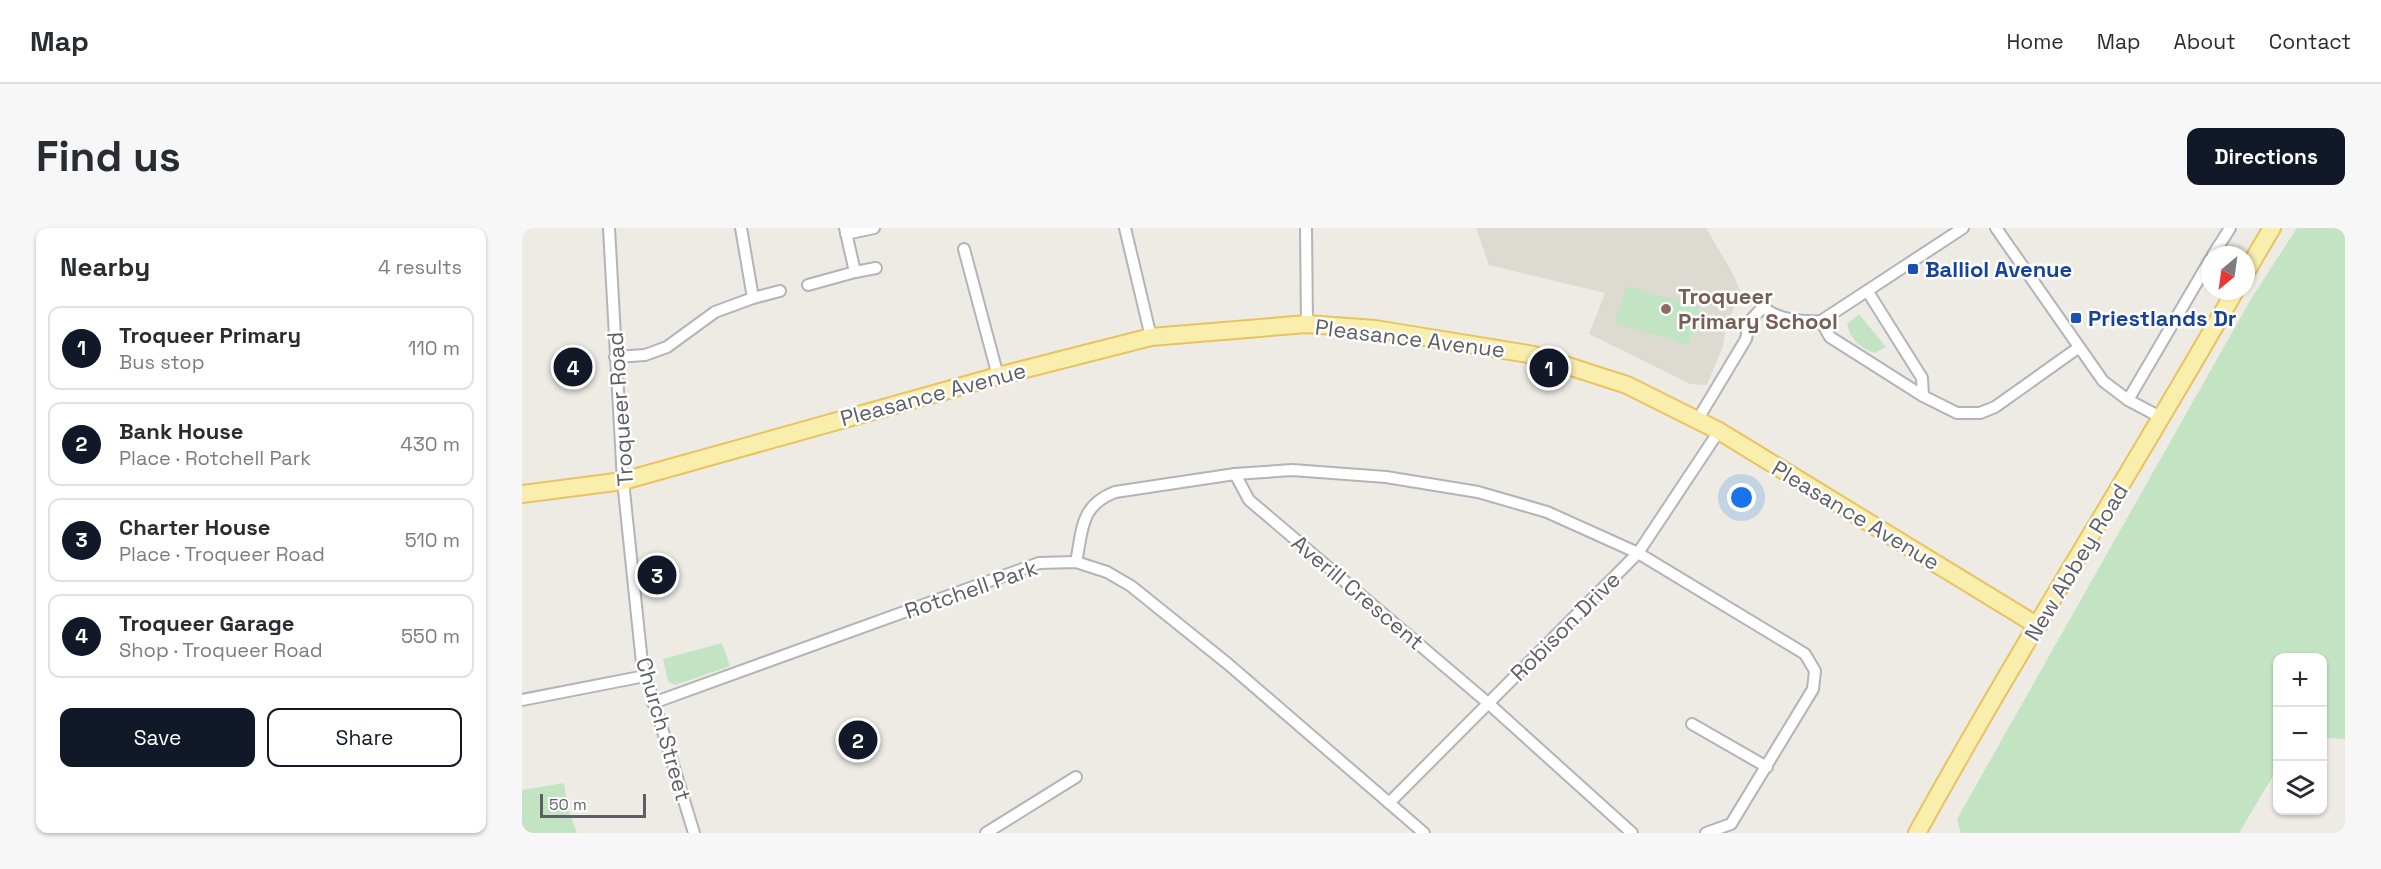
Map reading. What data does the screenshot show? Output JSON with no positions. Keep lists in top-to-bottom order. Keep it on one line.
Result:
{"streets":{"main road":["Pleasance Avenue","New Abbey Road"],"street":["Troqueer Road","Rotchell Park","Averill Crescent","Robison Drive","Church Street"]},"crossings":[["Pleasance Avenue","Troqueer Road"],["Pleasance Avenue","New Abbey Road"],["Pleasance Avenue","Robison Drive"],["Troqueer Road","Church Street"],["Rotchell Park","Robison Drive"],["Rotchell Park","Church Street"],["Averill Crescent","Robison Drive"]],"places":{"transit":["Balliol Avenue","Priestlands Dr"],"other":["Troqueer Primary School"]},"scale_bar":"50 m","north":"bottom left","page":{"header":"Map","nav":["Home","Map","About","Contact"],"buttons":["Directions",["Save","Share"]],"title":"Find us","heading":["Nearby","4 results"],"list":[{"mark":"1","name":"Troqueer Primary","note":"Bus stop","value":"110 m"},{"mark":"2","name":"Bank House","note":"Place · Rotchell Park","value":"430 m"},{"mark":"3","name":"Charter House","note":"Place · Troqueer Road","value":"510 m"},{"mark":"4","name":"Troqueer Garage","note":"Shop · Troqueer Road","value":"550 m"}],"pins":["4","1","3","2"],"map_buttons":["+","−"],"scale":"50 m"}}
